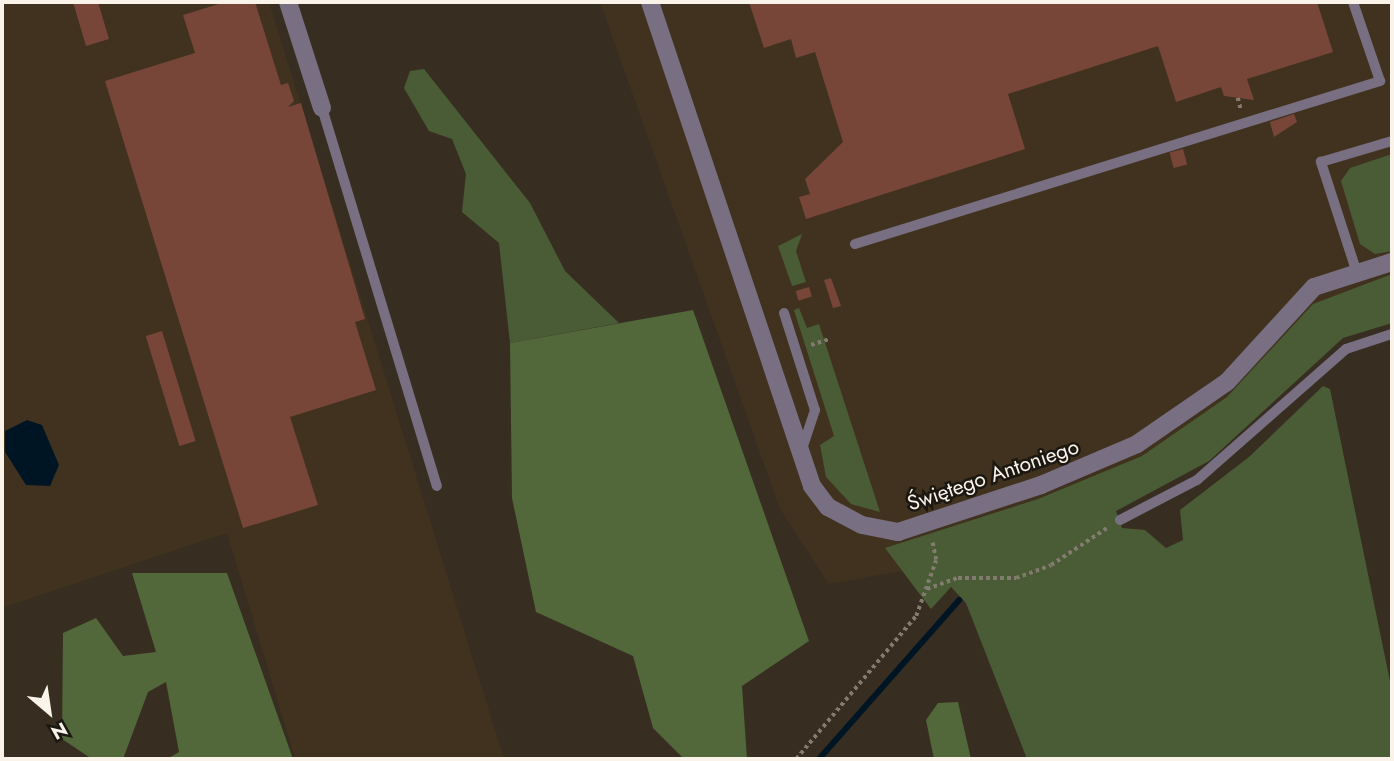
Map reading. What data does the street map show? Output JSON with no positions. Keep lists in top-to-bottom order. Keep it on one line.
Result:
{"streets":{"street":["Świętego Antoniego"]},"north":"bottom right"}
